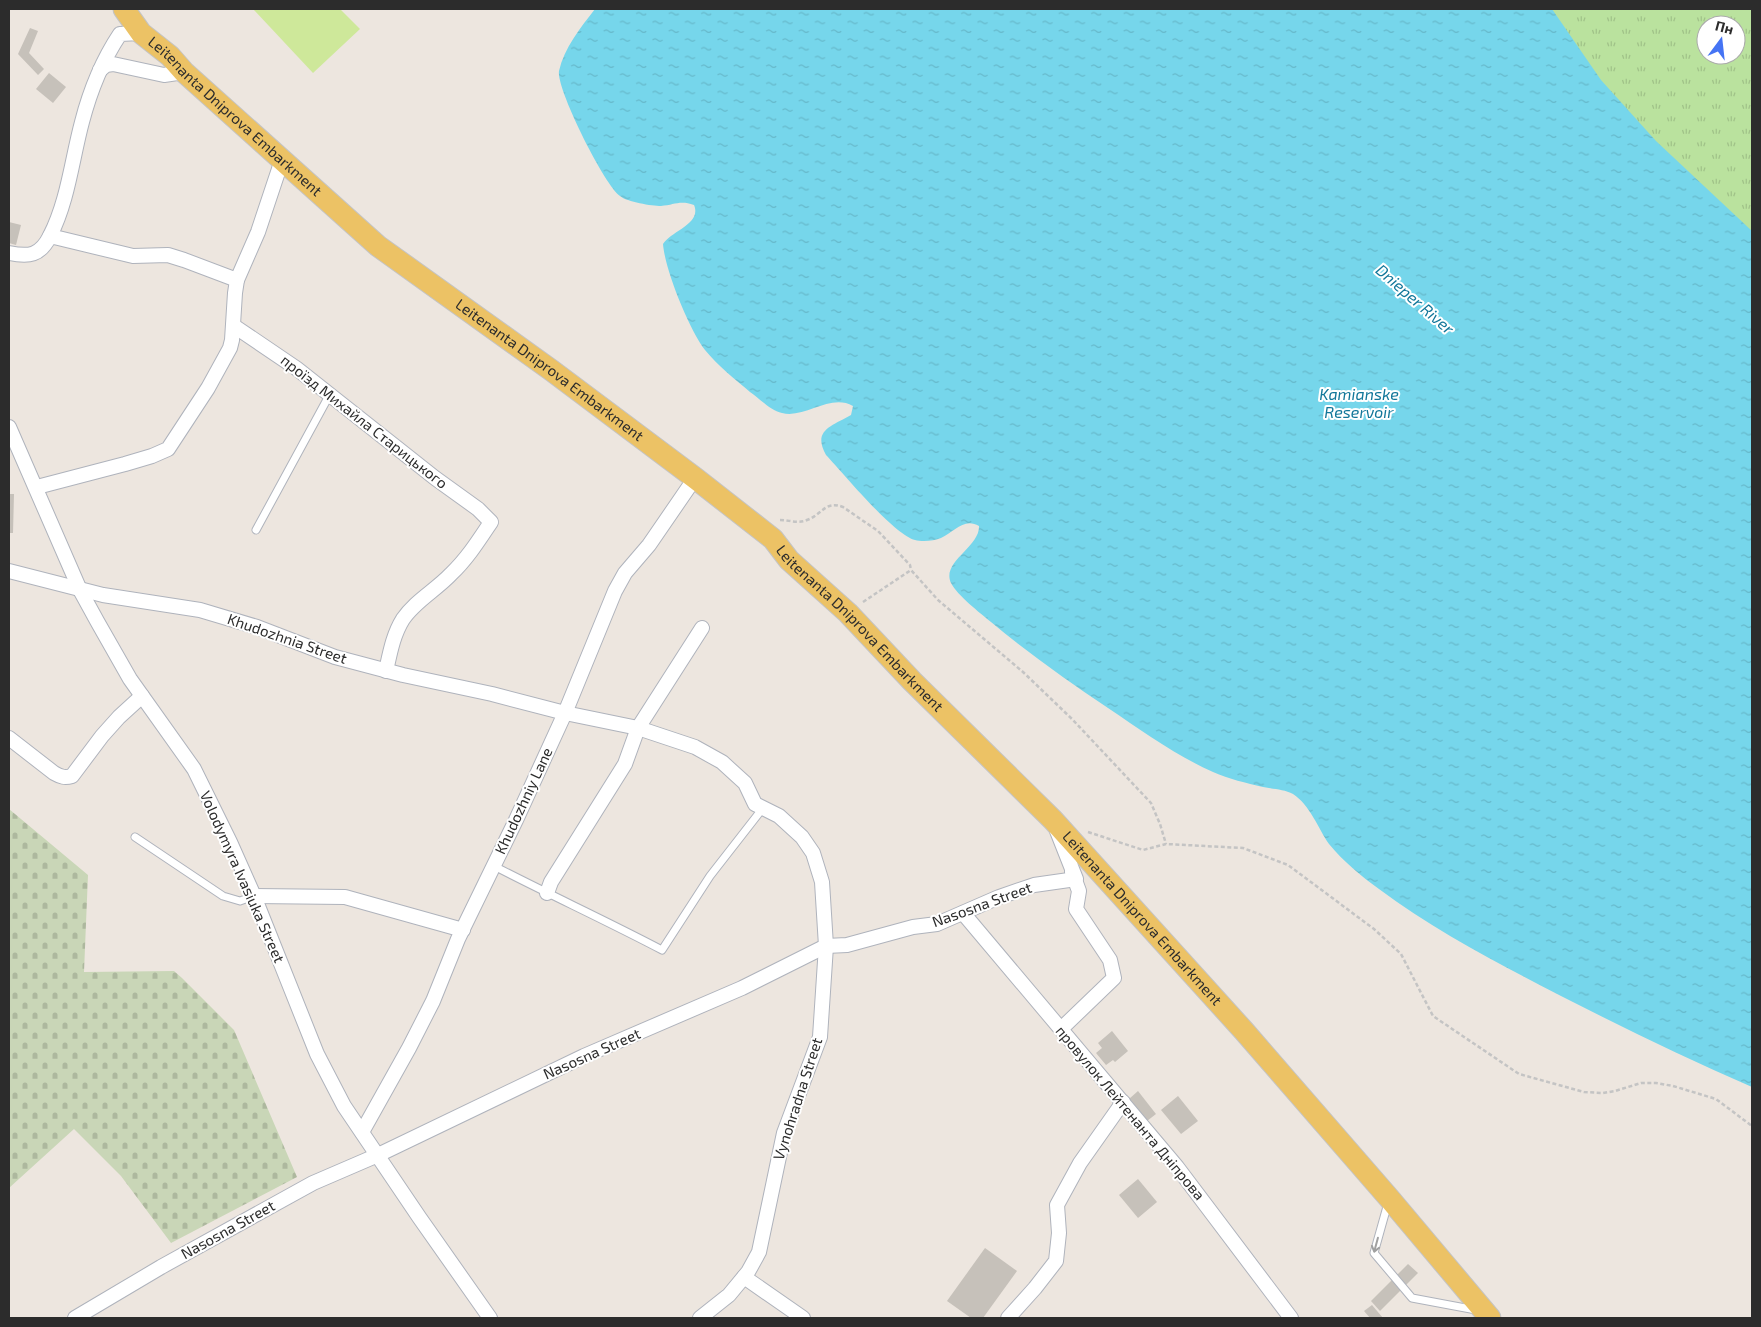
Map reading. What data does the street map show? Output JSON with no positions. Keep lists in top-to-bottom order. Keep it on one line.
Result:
{"streets":{"main road":["Leitenanta Dniprova Embarkment"],"street":["проїзд Михайла Старицького","Khudozhnia Street","Khudozhniy Lane","Volodymyra Ivasiuka Street","Nasosna Street","Vynohradna Street","провулок Лейтенанта Дніпрова"]},"crossings":[["Leitenanta Dniprova Embarkment","Khudozhniy Lane"],["Leitenanta Dniprova Embarkment","Nasosna Street"],["проїзд Михайла Старицького","Khudozhnia Street"],["Khudozhnia Street","Khudozhniy Lane"],["Khudozhnia Street","Volodymyra Ivasiuka Street"],["Khudozhnia Street","Vynohradna Street"],["Khudozhniy Lane","Volodymyra Ivasiuka Street"],["Khudozhniy Lane","Vynohradna Street"],["Volodymyra Ivasiuka Street","Nasosna Street"],["Nasosna Street","Vynohradna Street"],["Nasosna Street","провулок Лейтенанта Дніпрова"]],"water":["Dnieper River","Kamianske Reservoir"],"north":"top"}
